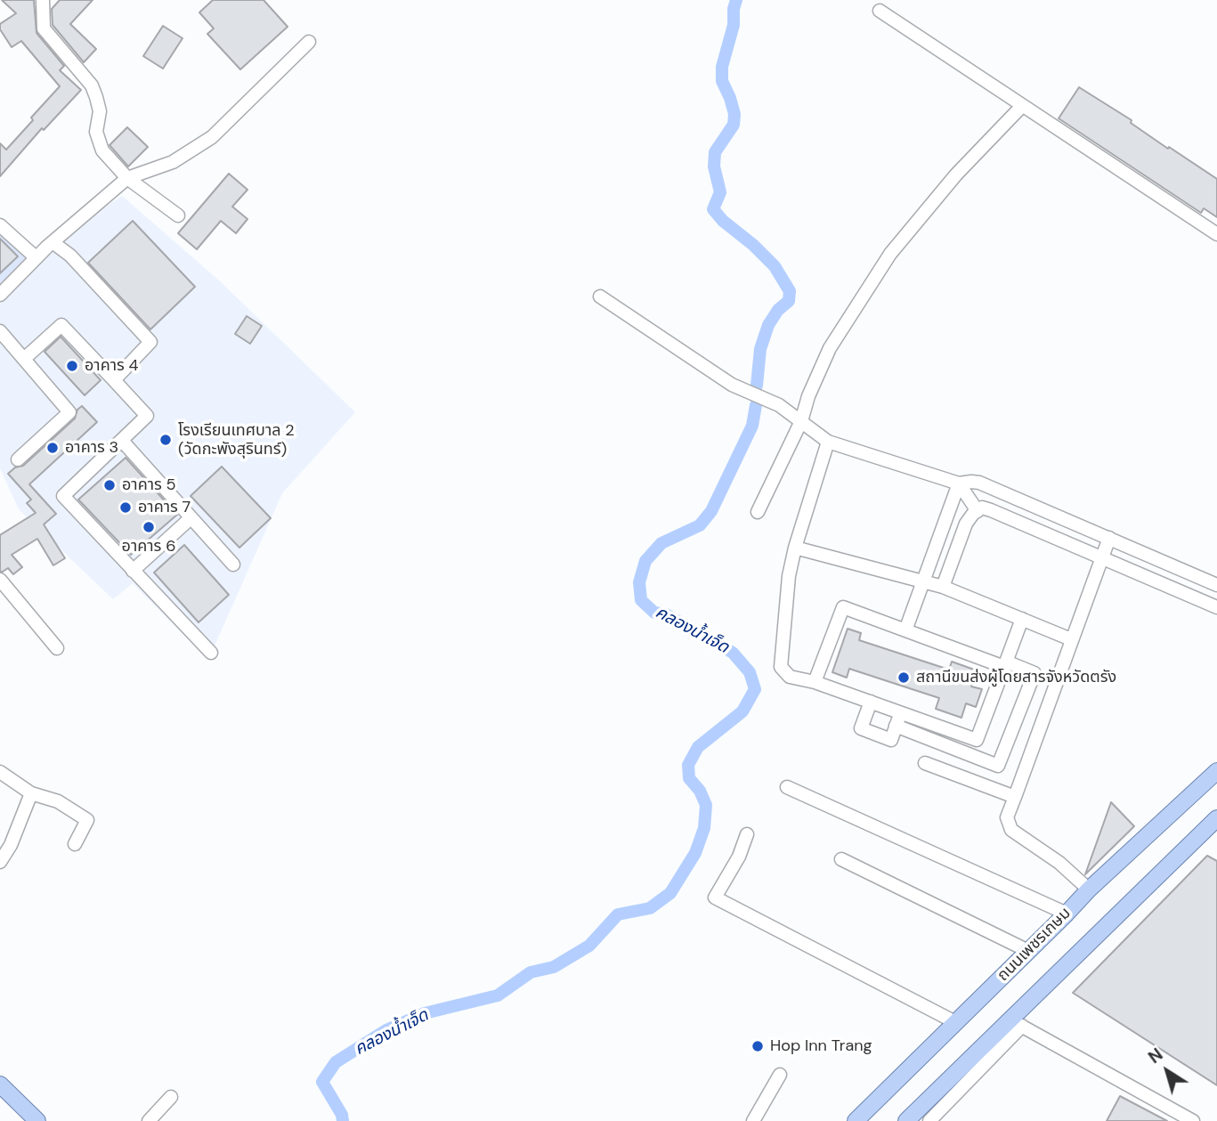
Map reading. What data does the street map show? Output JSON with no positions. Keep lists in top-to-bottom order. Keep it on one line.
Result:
{"streets":{"main road":["ถนนเพชรเกษม"]},"water":["คลองน้ำเจ็ด"],"places":["อาคาร 4","โรงเรียนเทศบาล 2 (วัดกะพังสุรินทร์)","อาคาร 3","อาคาร 5","อาคาร 7","อาคาร 6","สถานีขนส่งผู้โดยสารจังหวัดตรัง","Hop Inn Trang"],"north":"top left"}
